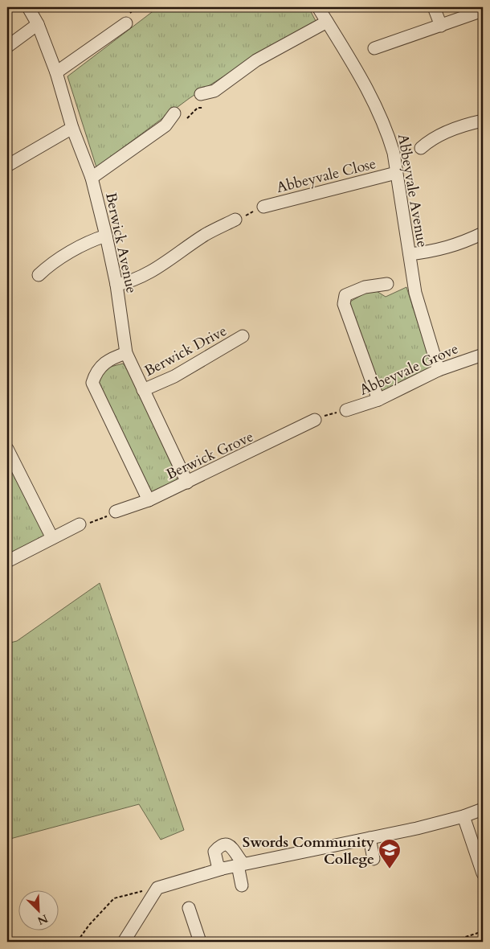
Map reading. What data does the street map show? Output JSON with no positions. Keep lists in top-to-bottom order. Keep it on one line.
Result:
{"streets":{"street":["Abbeyvale Close","Abbeyvale Avenue","Berwick Avenue","Berwick Drive","Abbeyvale Grove","Berwick Grove"]},"crossings":[["Abbeyvale Close","Abbeyvale Avenue"],["Abbeyvale Avenue","Abbeyvale Grove"],["Berwick Avenue","Berwick Drive"],["Berwick Avenue","Berwick Grove"]],"places":{"school or university":["Swords Community College"]},"north":"bottom right"}
